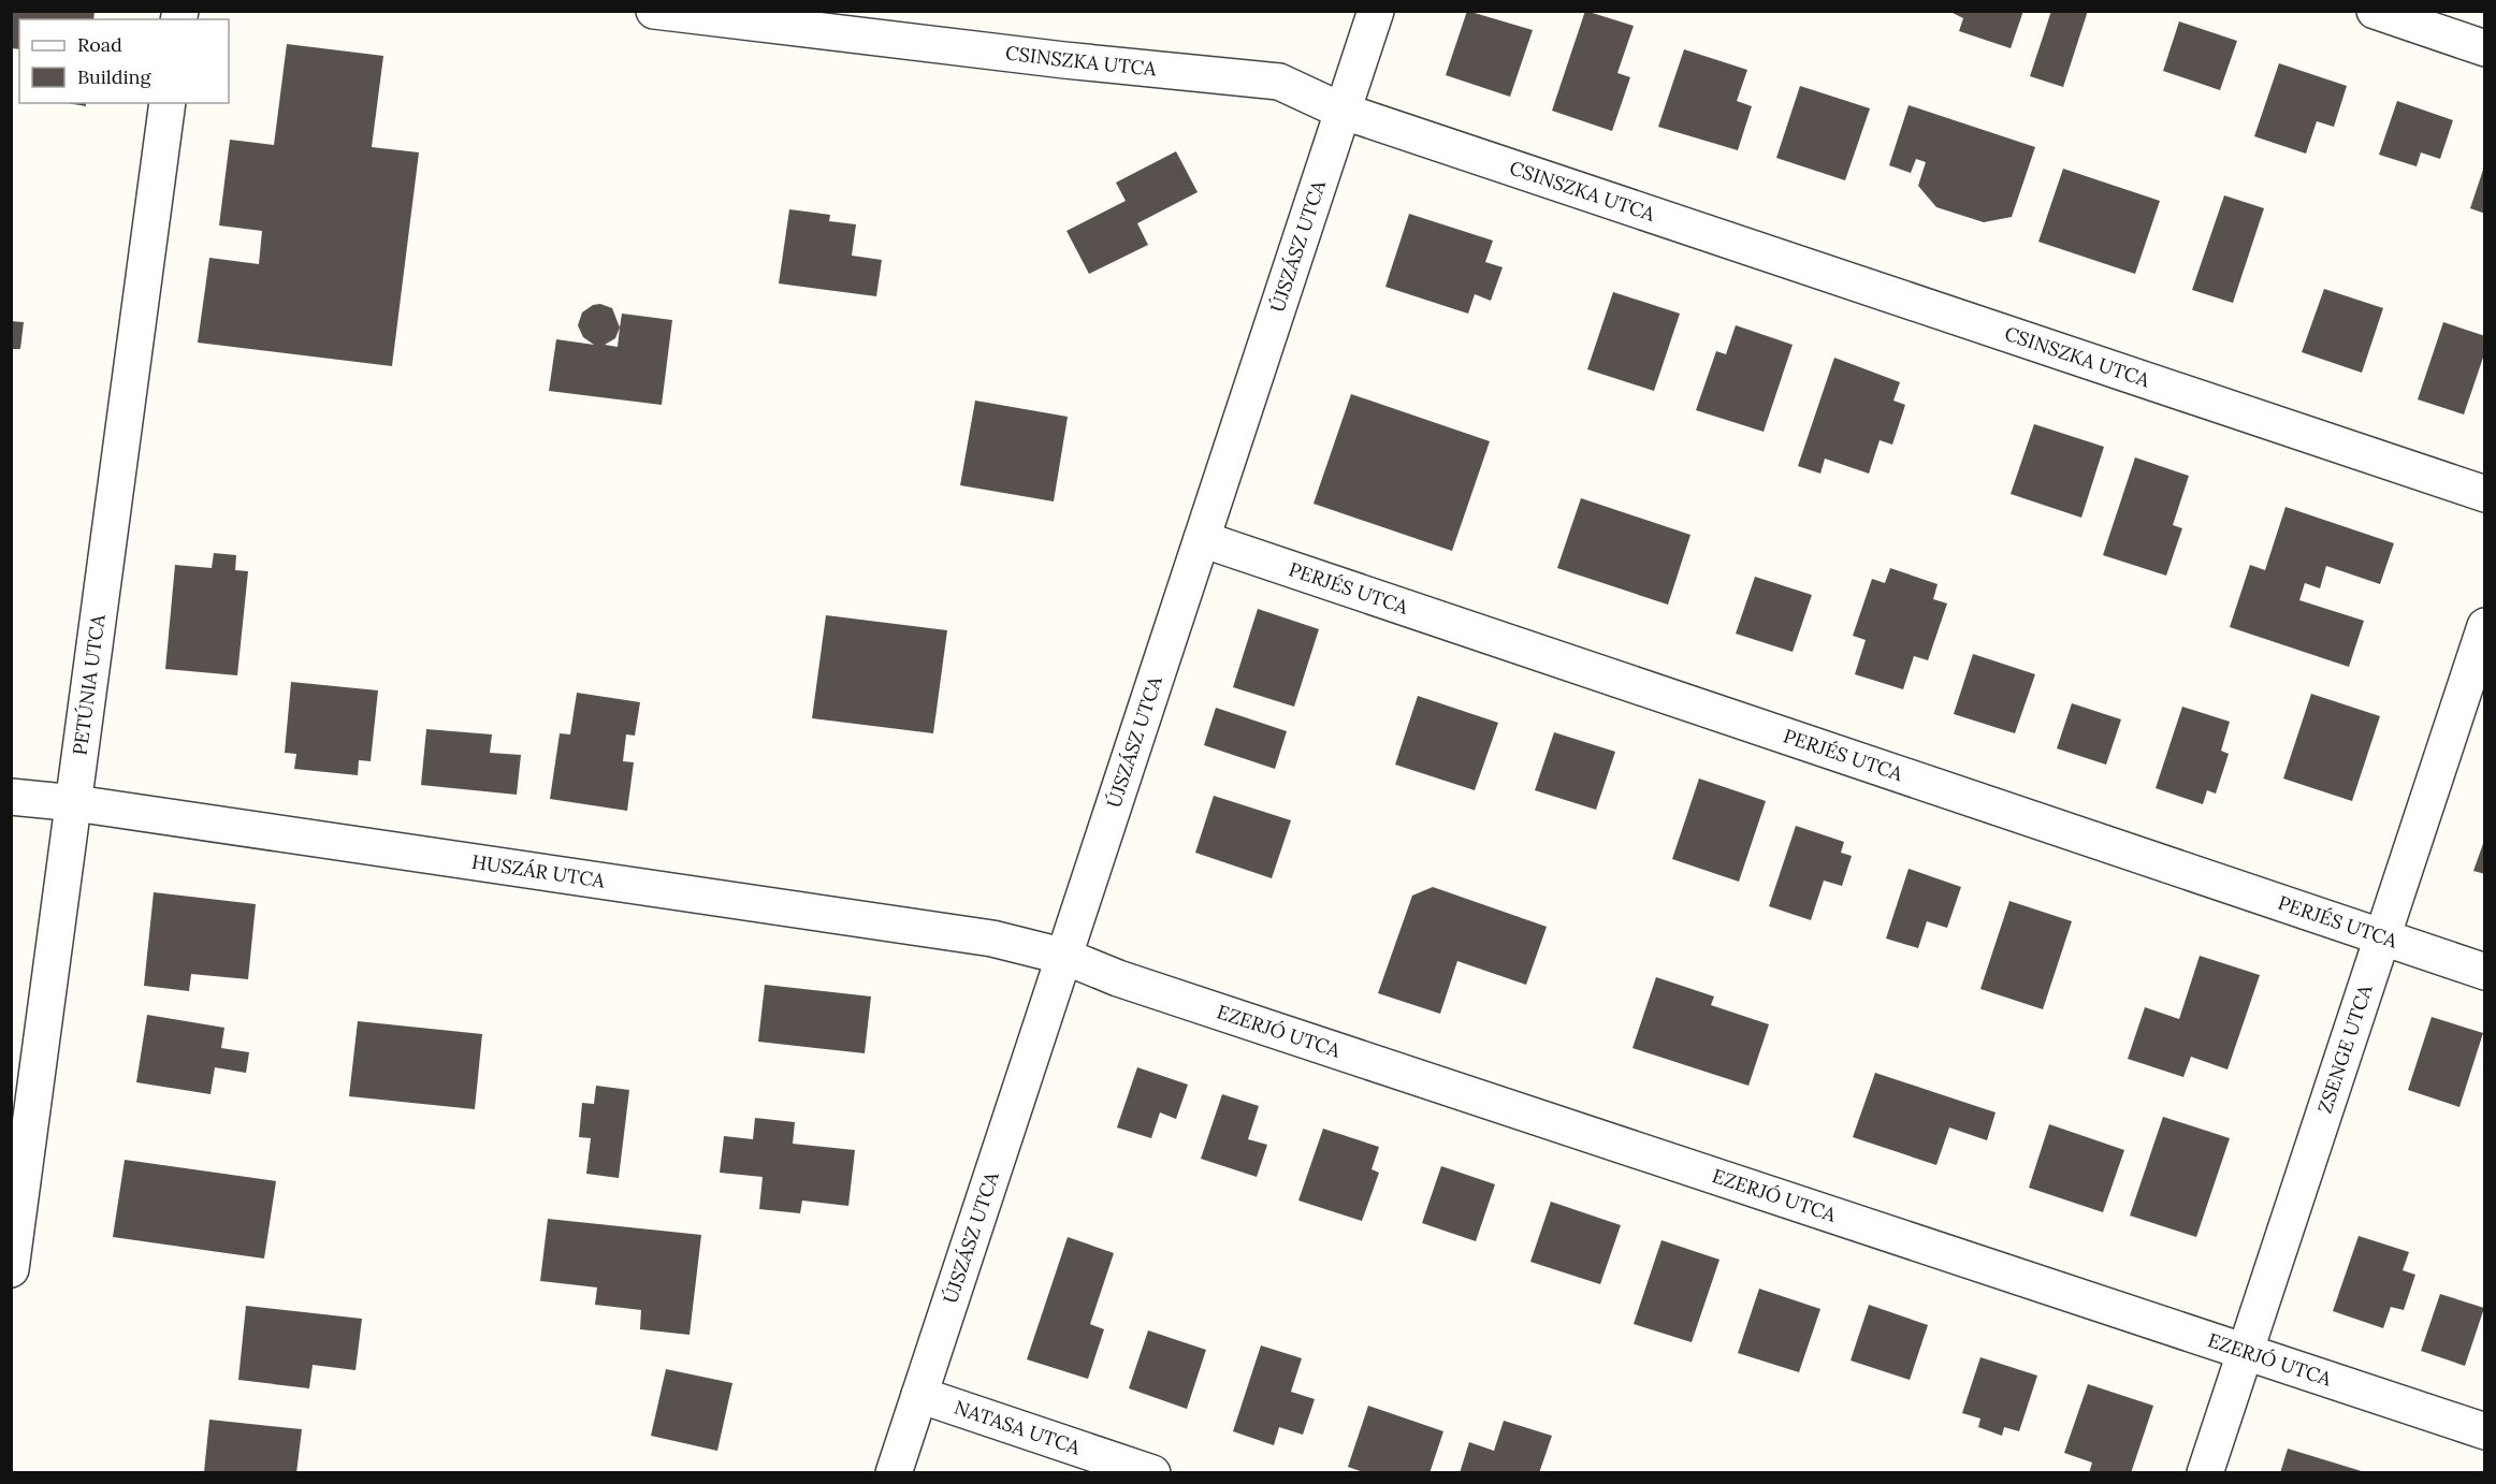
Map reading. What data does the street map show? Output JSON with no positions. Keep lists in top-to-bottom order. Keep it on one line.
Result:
{"streets":{"street":["CSINSZKA UTCA","ÚJSZÁSZ UTCA","PERJÉS UTCA","PETÚNIA UTCA","HUSZÁR UTCA","EZERJÓ UTCA","ZSENGE UTCA","NATASA UTCA"]},"crossings":[["CSINSZKA UTCA","ÚJSZÁSZ UTCA"],["ÚJSZÁSZ UTCA","PERJÉS UTCA"],["ÚJSZÁSZ UTCA","HUSZÁR UTCA"],["ÚJSZÁSZ UTCA","EZERJÓ UTCA"],["ÚJSZÁSZ UTCA","NATASA UTCA"],["PERJÉS UTCA","ZSENGE UTCA"],["PETÚNIA UTCA","HUSZÁR UTCA"],["HUSZÁR UTCA","EZERJÓ UTCA"],["EZERJÓ UTCA","ZSENGE UTCA"]],"legend":["Road","Building"]}
